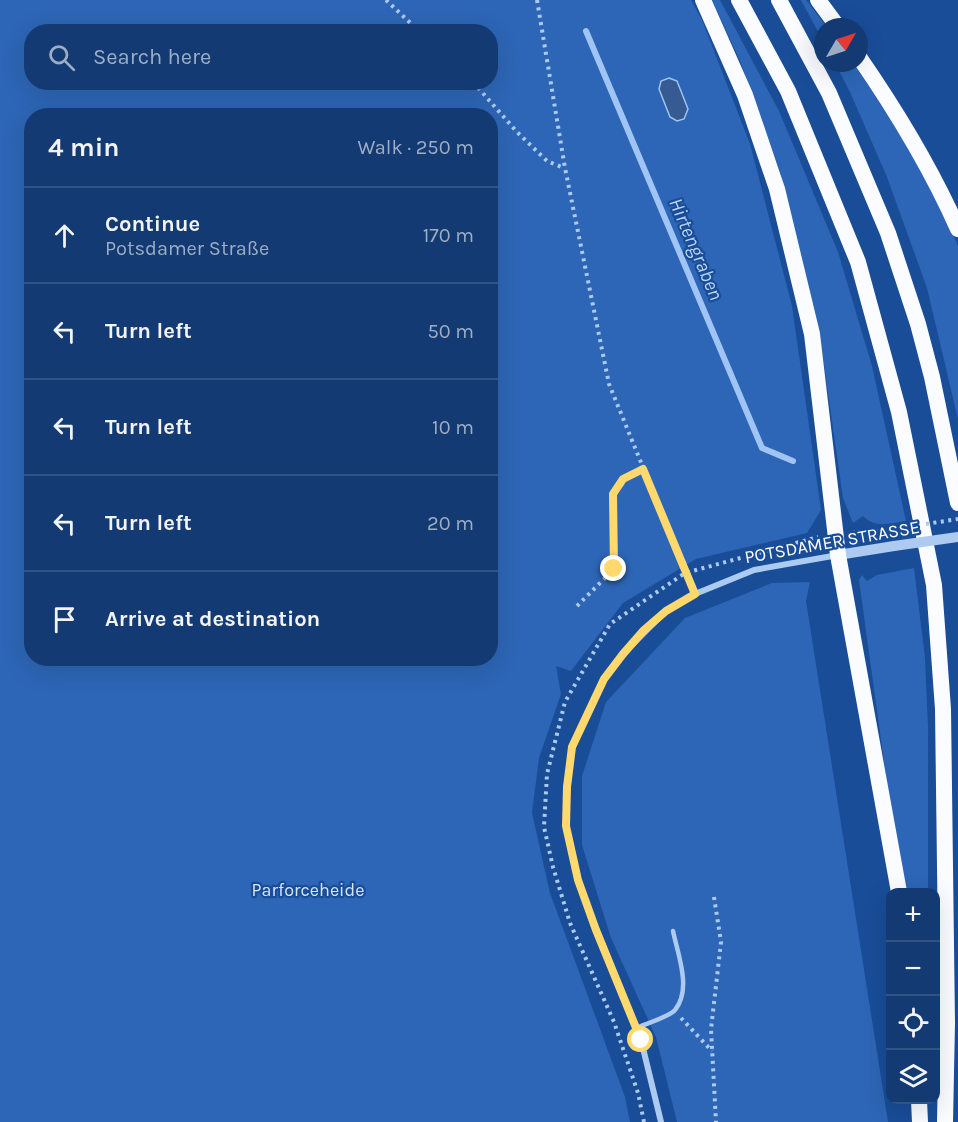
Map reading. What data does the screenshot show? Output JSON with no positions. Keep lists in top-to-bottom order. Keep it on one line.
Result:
{"streets":{"street":["POTSDAMER STRASSE"]},"water":["Hirtengraben"],"parks":["Parforceheide"],"north":"top right","page":{"search":"Search here","heading":["4 min","Walk · 250 m"],"list":[["Continue","Potsdamer Straße","170 m"],["Turn left","50 m"],["Turn left","10 m"],["Turn left","20 m"],"Arrive at destination"],"map_buttons":["+","−"]}}
